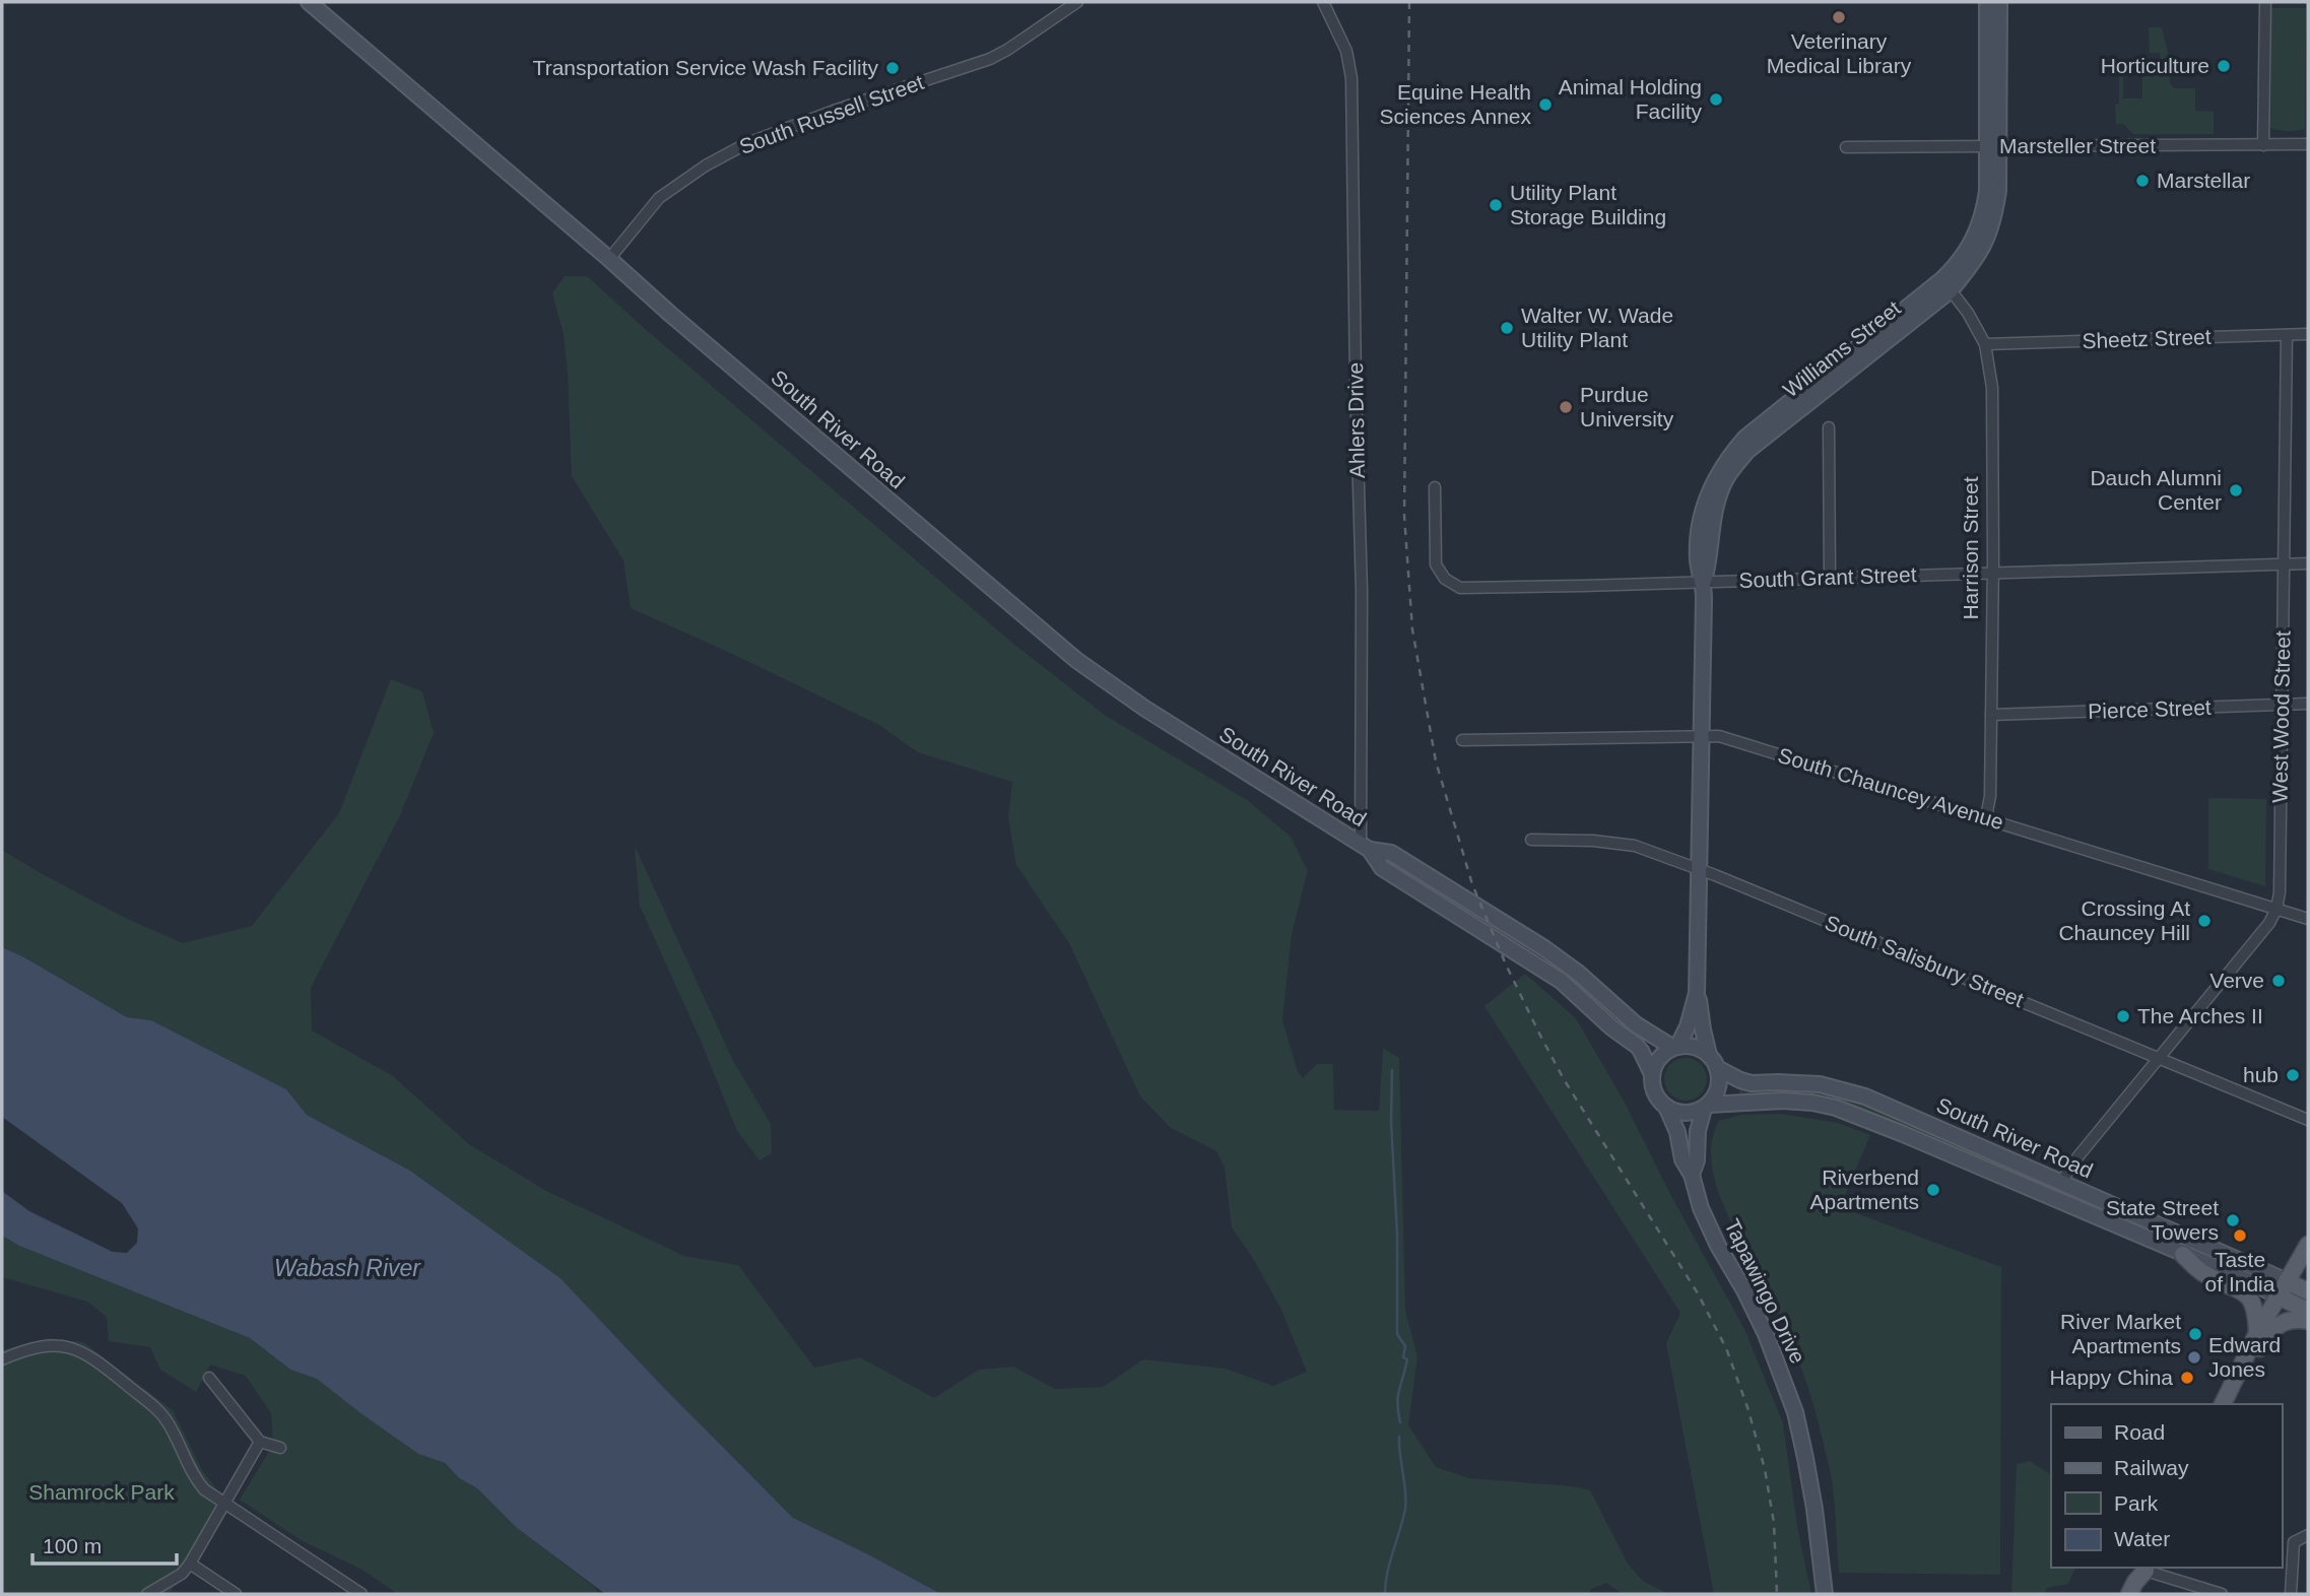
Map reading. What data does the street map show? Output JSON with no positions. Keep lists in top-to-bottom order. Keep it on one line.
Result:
{"streets":{"main road":["Williams Street","South River Road","Tapawingo Drive"],"street":["South Russell Street","Marsteller Street","Sheetz Street","Ahlers Drive","Harrison Street","South Grant Street","Pierce Street","West Wood Street","South Chauncey Avenue","South Salisbury Street"]},"crossings":[["South Russell Street","South River Road"],["Marsteller Street","Williams Street"],["Sheetz Street","Harrison Street"],["Sheetz Street","West Wood Street"],["Williams Street","South River Road"],["Williams Street","Harrison Street"],["Williams Street","South Grant Street"],["Williams Street","South Chauncey Avenue"],["Williams Street","South Salisbury Street"],["Williams Street","Tapawingo Drive"],["Ahlers Drive","South River Road"],["South River Road","West Wood Street"],["South River Road","Tapawingo Drive"],["Harrison Street","South Grant Street"],["Harrison Street","Pierce Street"],["Harrison Street","South Chauncey Avenue"],["South Grant Street","West Wood Street"],["Pierce Street","West Wood Street"],["West Wood Street","South Chauncey Avenue"],["West Wood Street","South Salisbury Street"]],"water":["Wabash River"],"parks":["Shamrock Park"],"places":["Veterinary Medical Library","Horticulture","Transportation Service Wash Facility","Animal Holding Facility","Equine Health Sciences Annex","Marstellar","Utility Plant Storage Building","Walter W. Wade Utility Plant","Purdue University","Dauch Alumni Center","Crossing At Chauncey Hill","Verve","The Arches II","hub","Riverbend Apartments","State Street Towers","Taste of India","River Market Apartments","Edward Jones","Happy China"],"legend":["Road","Railway","Park","Water"],"scale_bar":"100 m"}
